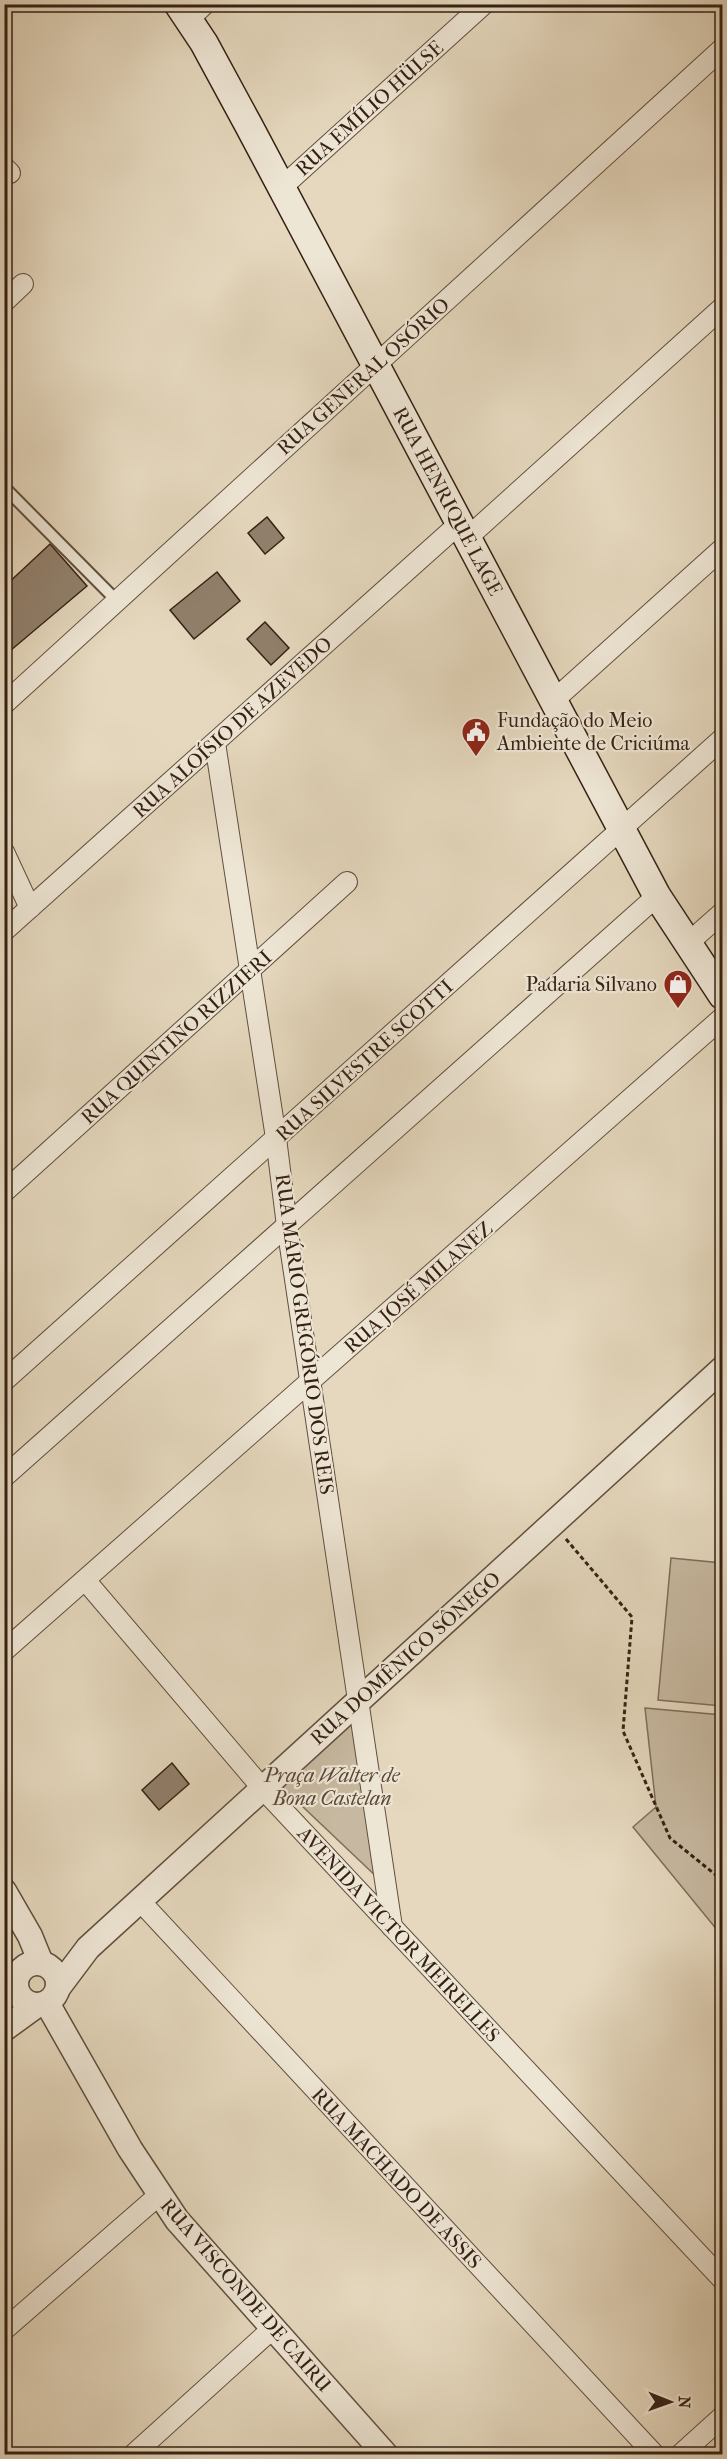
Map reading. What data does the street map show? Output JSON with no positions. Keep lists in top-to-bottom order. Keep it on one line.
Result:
{"streets":{"main road":["RUA HENRIQUE LAGE"],"street":["RUA EMÍLIO HÜLSE","RUA GENERAL OSÓRIO","RUA ALOÍSIO DE AZEVEDO","RUA QUINTINO RIZZIERI","RUA SILVESTRE SCOTTI","RUA JOSÉ MILANEZ","RUA MÁRIO GREGÓRIO DOS REIS","RUA DOMÊNICO SÔNEGO","AVENIDA VICTOR MEIRELLES","RUA MACHADO DE ASSIS","RUA VISCONDE DE CAIRU"]},"crossings":[["RUA EMÍLIO HÜLSE","RUA HENRIQUE LAGE"],["RUA GENERAL OSÓRIO","RUA HENRIQUE LAGE"],["RUA HENRIQUE LAGE","RUA ALOÍSIO DE AZEVEDO"],["RUA HENRIQUE LAGE","RUA SILVESTRE SCOTTI"],["RUA ALOÍSIO DE AZEVEDO","RUA MÁRIO GREGÓRIO DOS REIS"],["RUA QUINTINO RIZZIERI","RUA MÁRIO GREGÓRIO DOS REIS"],["RUA SILVESTRE SCOTTI","RUA MÁRIO GREGÓRIO DOS REIS"],["RUA JOSÉ MILANEZ","RUA MÁRIO GREGÓRIO DOS REIS"],["RUA JOSÉ MILANEZ","AVENIDA VICTOR MEIRELLES"],["RUA MÁRIO GREGÓRIO DOS REIS","RUA DOMÊNICO SÔNEGO"],["RUA MÁRIO GREGÓRIO DOS REIS","AVENIDA VICTOR MEIRELLES"],["RUA DOMÊNICO SÔNEGO","AVENIDA VICTOR MEIRELLES"],["RUA DOMÊNICO SÔNEGO","RUA MACHADO DE ASSIS"],["RUA DOMÊNICO SÔNEGO","RUA VISCONDE DE CAIRU"]],"parks":["Praça Walter de Bona Castelan"],"places":{"public building":["Fundação do Meio Ambiente de Criciúma"],"shop":["Padaria Silvano"]},"north":"right"}
